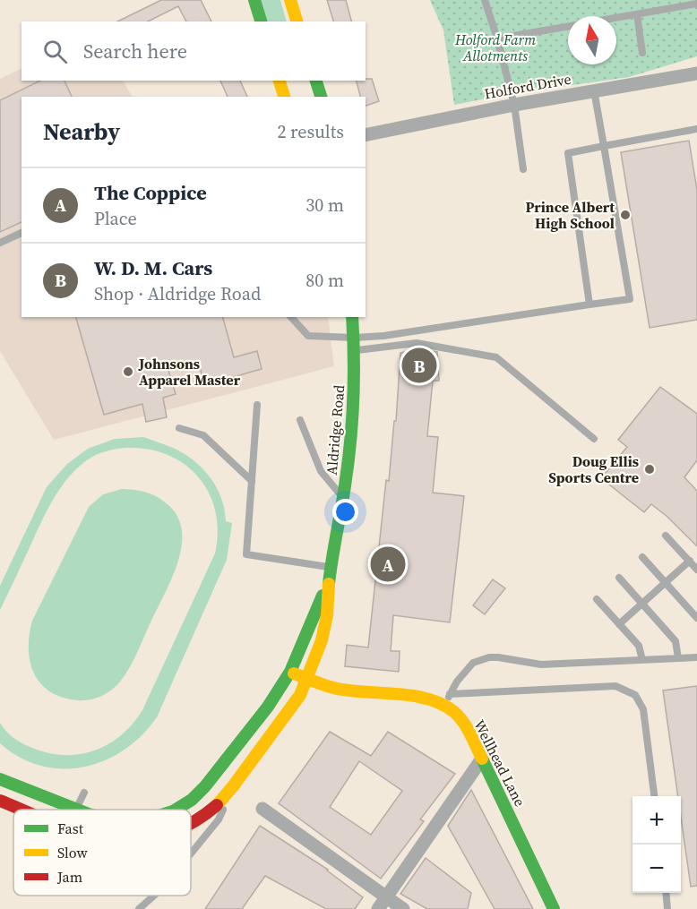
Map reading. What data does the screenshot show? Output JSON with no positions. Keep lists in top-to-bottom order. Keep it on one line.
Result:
{"streets":{"main road":["Aldridge Road","Wellhead Lane"],"street":["Holford Drive"]},"crossings":[["Aldridge Road","Wellhead Lane"]],"parks":["Holford Farm Allotments"],"places":["Prince Albert High School","Johnsons Apparel Master","Doug Ellis Sports Centre"],"legend":["Fast","Slow","Jam"],"north":"top","page":{"search":"Search here","heading":["Nearby","2 results"],"list":[{"mark":"A","name":"The Coppice","note":"Place","value":"30 m"},{"mark":"B","name":"W. D. M. Cars","note":"Shop · Aldridge Road","value":"80 m"}],"pins":["B","A"],"map_buttons":["+","−"]}}
